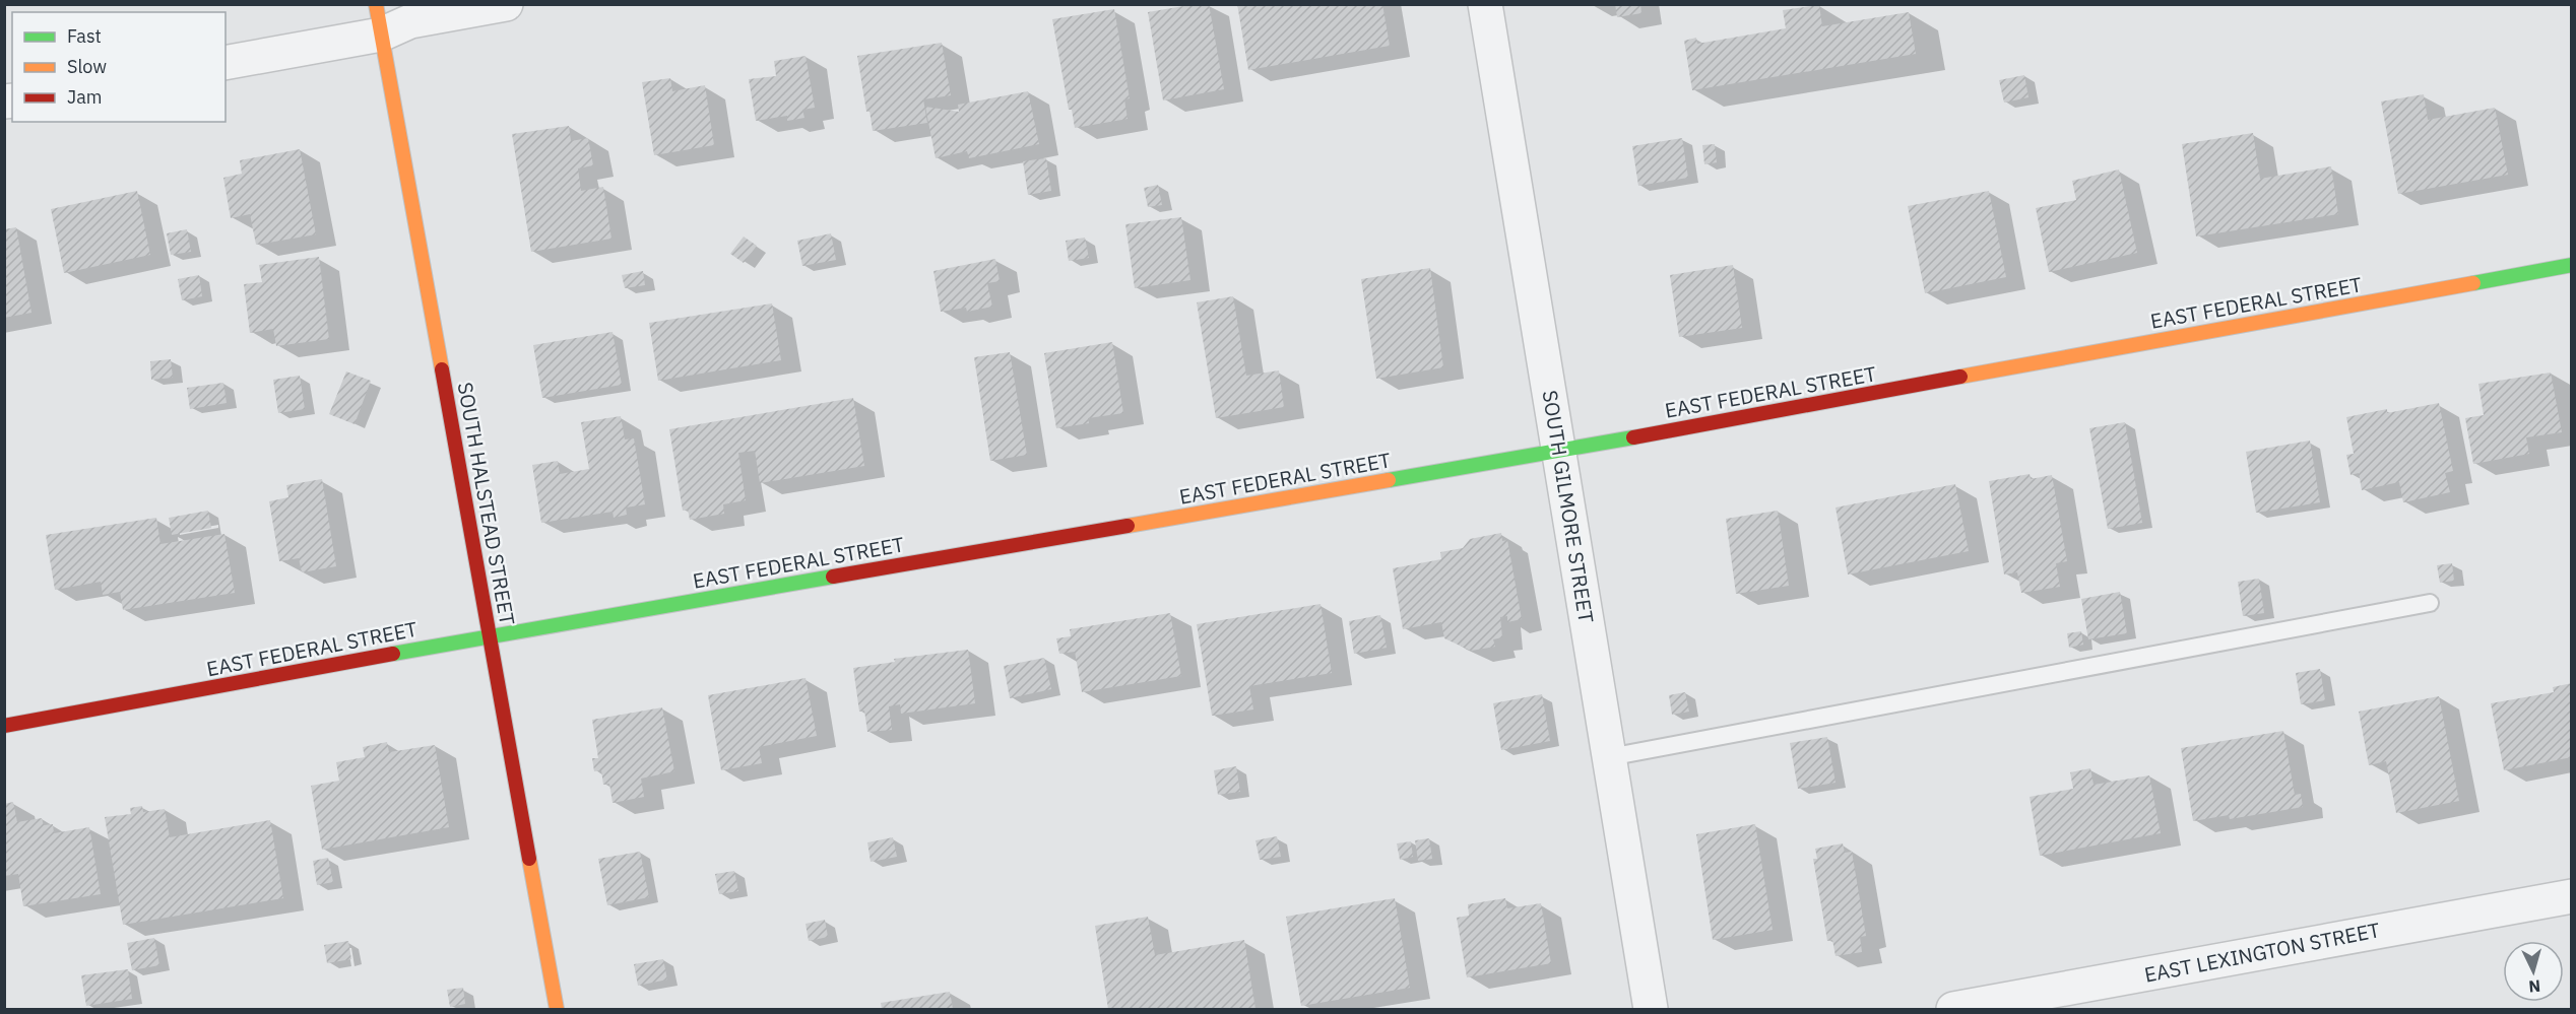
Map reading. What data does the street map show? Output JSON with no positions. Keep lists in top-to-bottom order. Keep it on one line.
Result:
{"streets":{"street":["EAST FEDERAL STREET","SOUTH HALSTEAD STREET","SOUTH GILMORE STREET","EAST LEXINGTON STREET"]},"crossings":[["EAST FEDERAL STREET","SOUTH HALSTEAD STREET"],["EAST FEDERAL STREET","SOUTH GILMORE STREET"]],"legend":["Fast","Slow","Jam"],"north":"bottom"}
